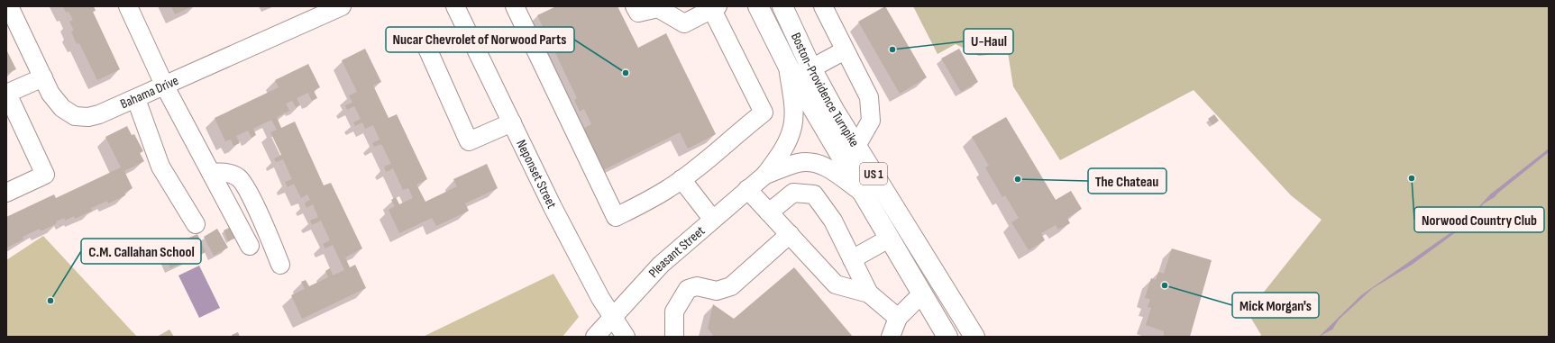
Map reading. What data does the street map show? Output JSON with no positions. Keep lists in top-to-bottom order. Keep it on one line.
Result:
{"streets":{"main road":["Boston-Providence Turnpike","US 1"],"street":["Bahama Drive","Neponset Street","Pleasant Street"]},"crossings":[["Boston-Providence Turnpike","Pleasant Street"],["Neponset Street","Pleasant Street"]],"places":["U-Haul","Nucar Chevrolet of Norwood Parts","Norwood Country Club","The Chateau","Mick Morgan's","C.M. Callahan School"]}
